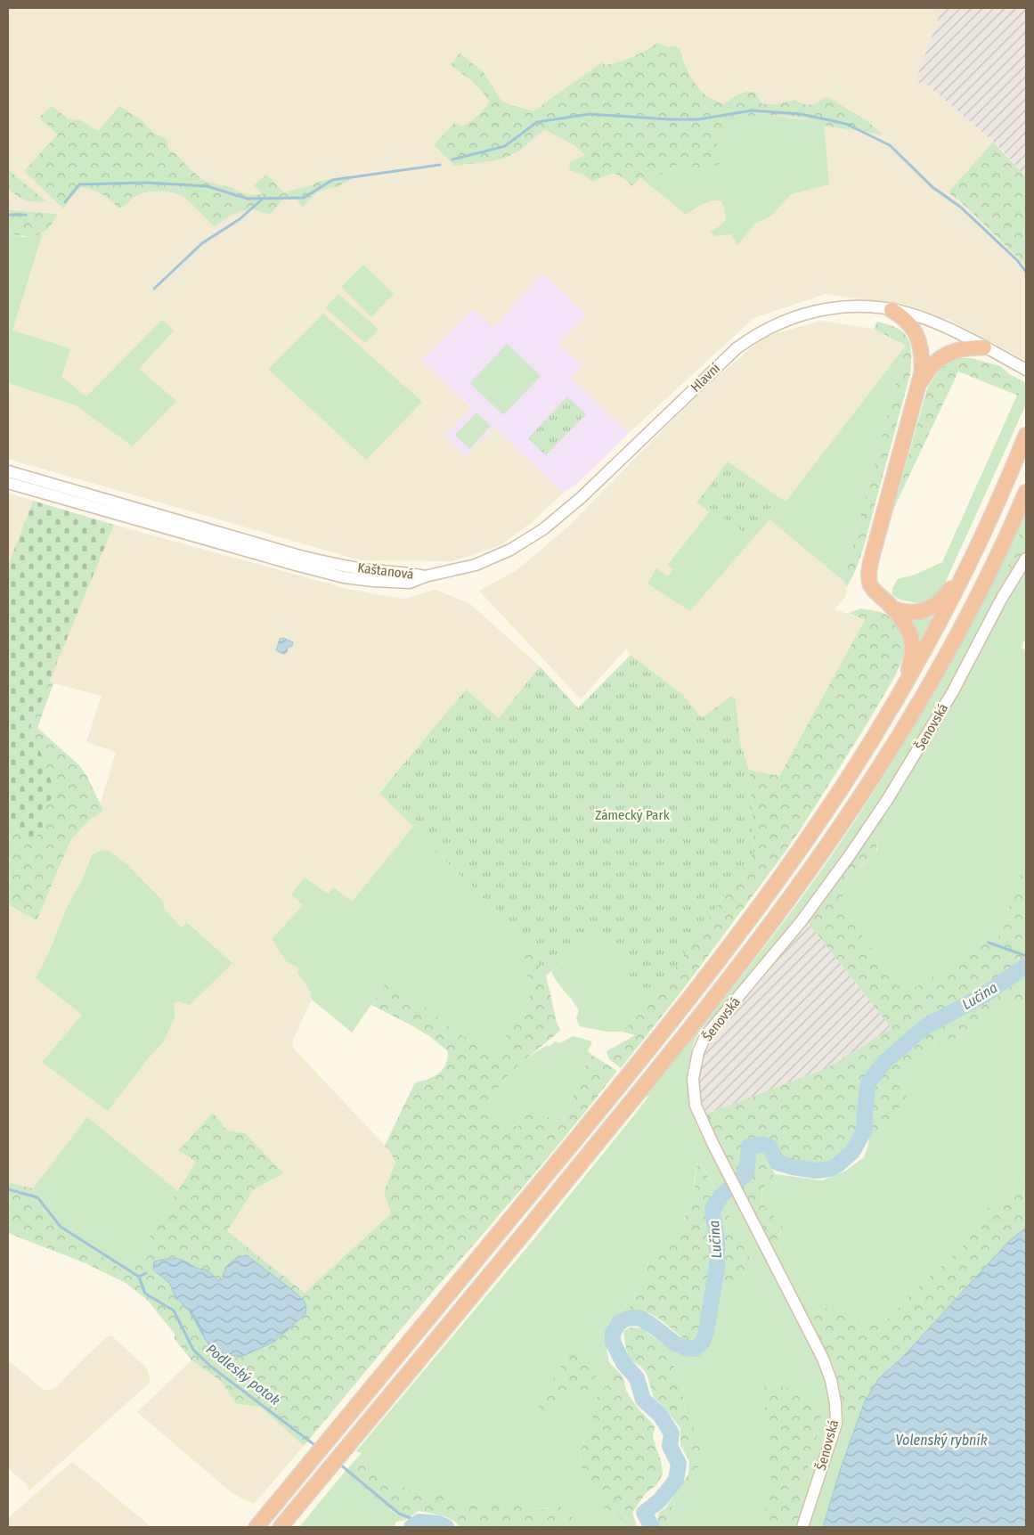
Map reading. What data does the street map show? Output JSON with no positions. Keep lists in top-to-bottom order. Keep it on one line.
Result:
{"streets":{"main road":["Hlavní","Kaštanová","Šenovská"]},"crossings":[["Hlavní","Kaštanová"]],"water":["Lučina","Podleský potok","Volenský rybník"],"parks":["Zámecký Park"]}
